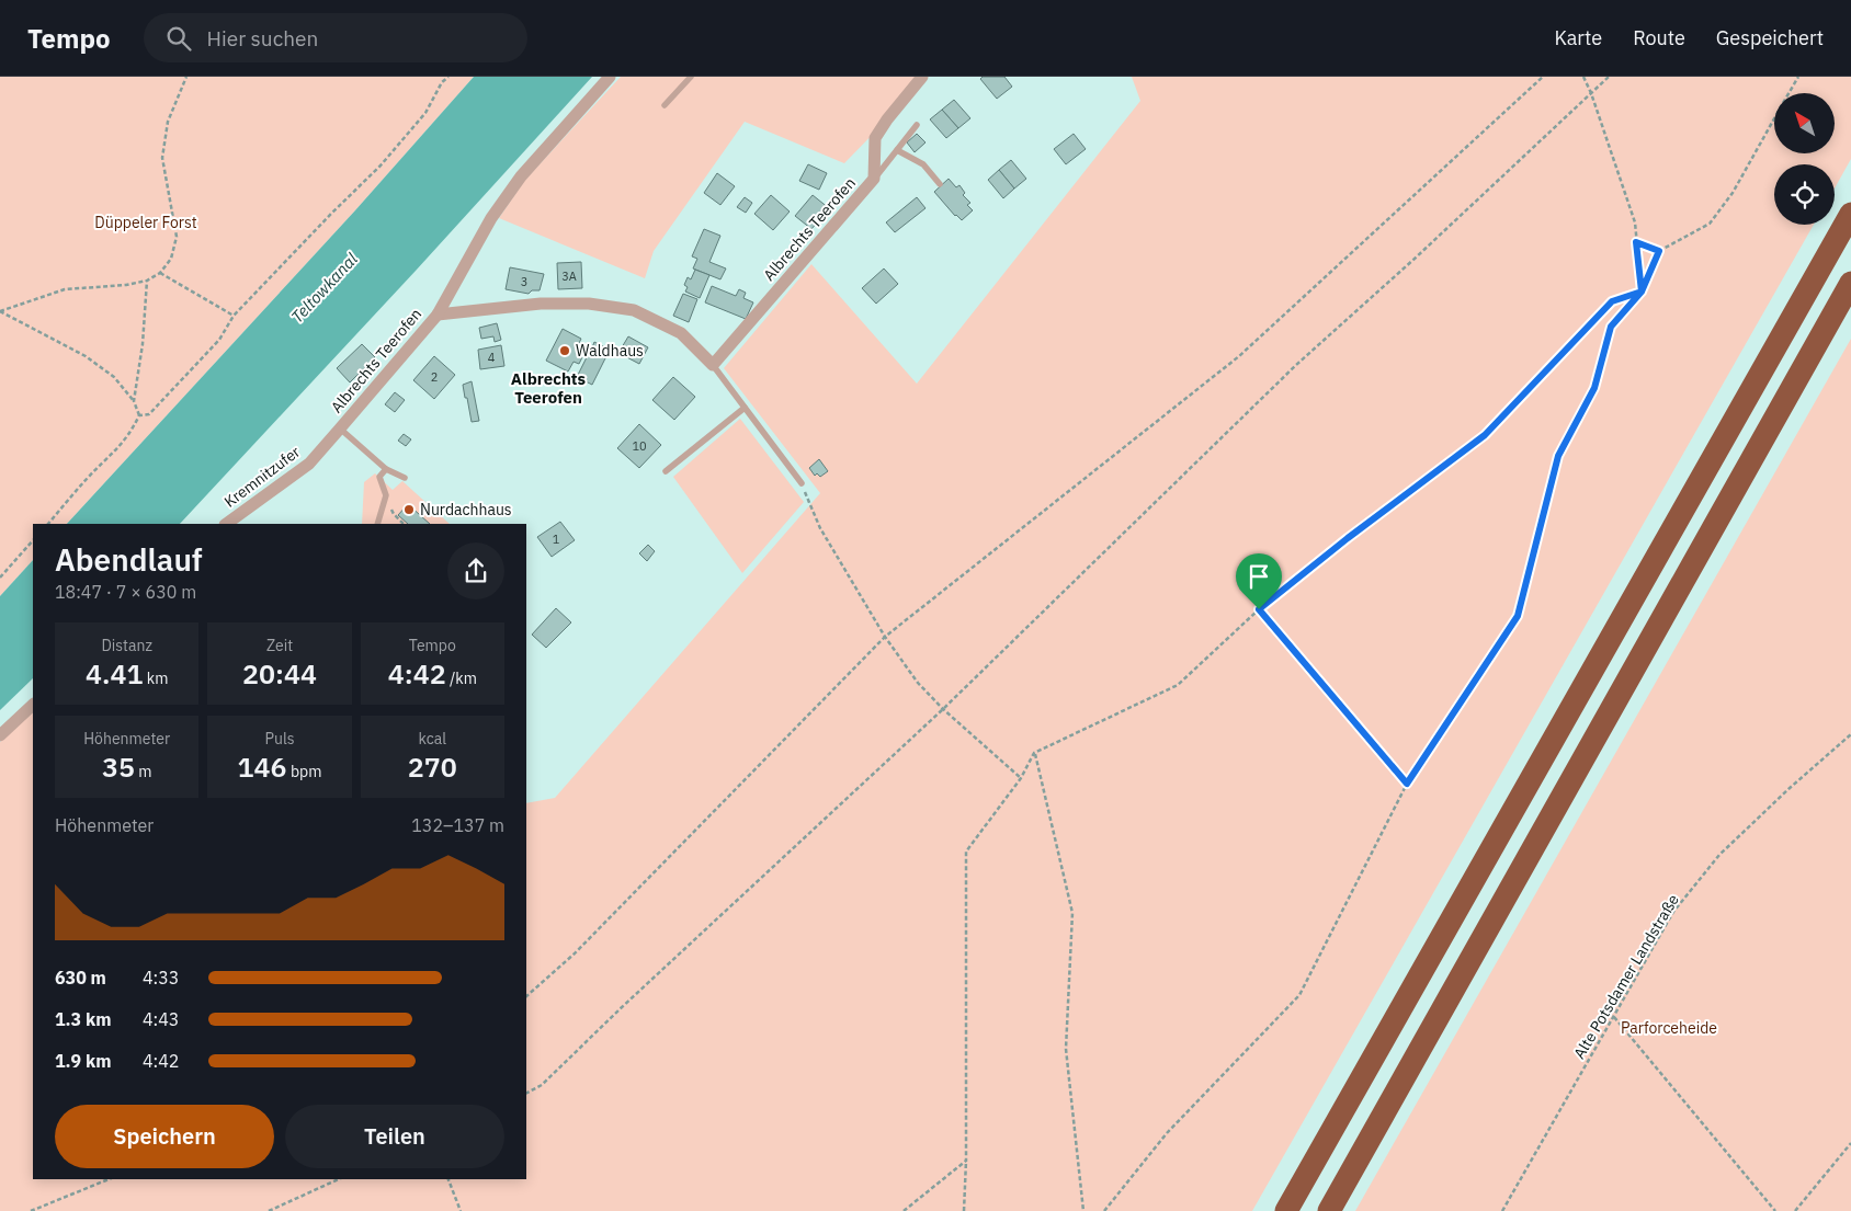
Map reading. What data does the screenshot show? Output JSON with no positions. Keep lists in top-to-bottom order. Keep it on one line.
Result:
{"streets":{"street":["Albrechts Teerofen","Kremnitzufer"],"path":["Alte Potsdamer Landstraße"]},"crossings":[["Albrechts Teerofen","Kremnitzufer"]],"districts":["Albrechts Teerofen"],"water":["Teltowkanal"],"parks":["Düppeler Forst","Parforceheide"],"places":["Waldhaus","Nurdachhaus"],"house_numbers":["3A","3","4","2","10","1"],"north":"top left","page":{"header":"Tempo","search":"Hier suchen","nav":["Karte","Route","Gespeichert"],"heading":["Abendlauf","18:47 · 7 × 630 m"],"stats":[["Distanz","4.41 km"],["Zeit","20:44"],["Tempo","4:42 /km"],["Höhenmeter","35 m"],["Puls","146 bpm"],["kcal","270"]],"chart":["Höhenmeter","132–137 m"],"list":[{"name":"630 m","note":"4:33"},{"name":"1.3 km","note":"4:43"},{"name":"1.9 km","note":"4:42"}],"buttons":["Speichern","Teilen"]}}
